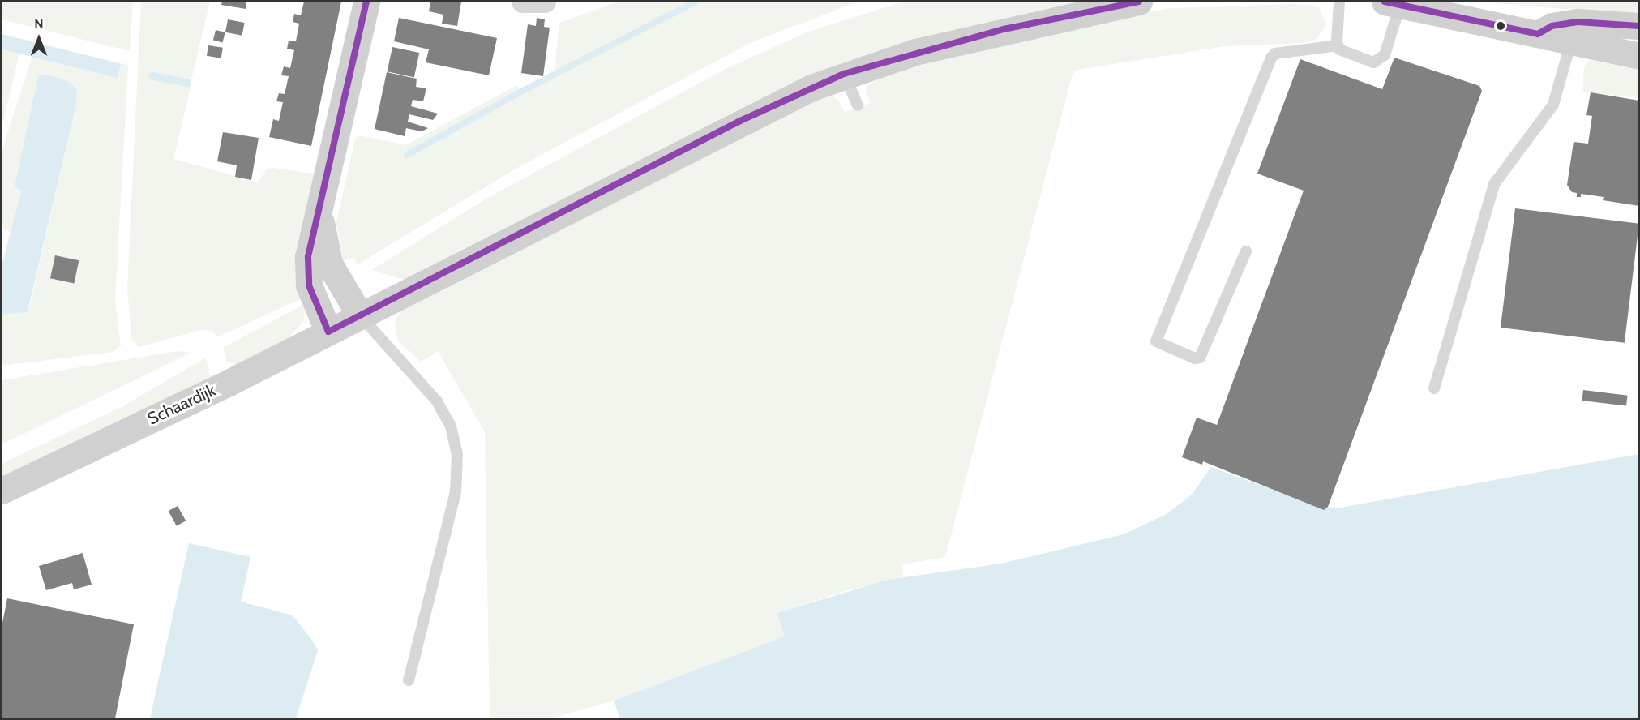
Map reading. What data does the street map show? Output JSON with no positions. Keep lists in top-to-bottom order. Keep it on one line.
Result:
{"streets":{"street":["Schaardijk"]},"north":"top"}
